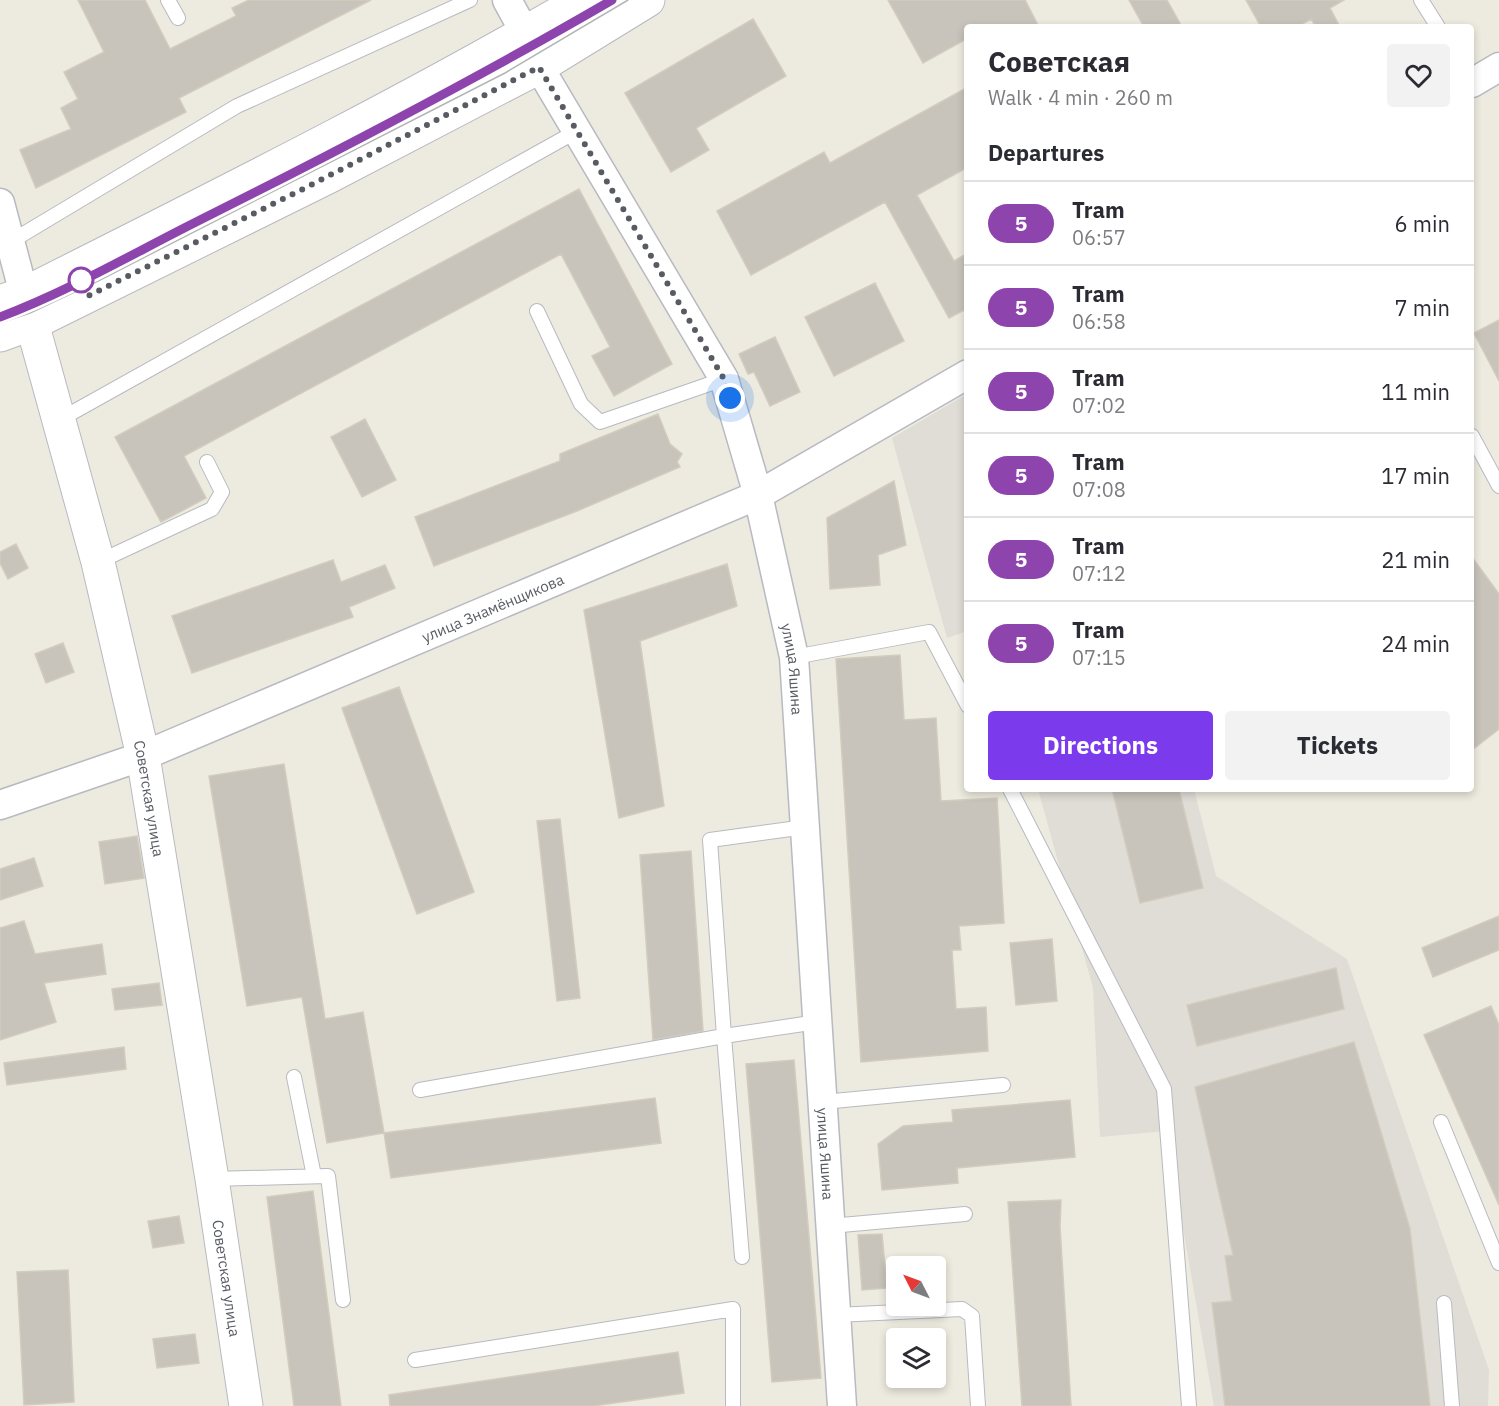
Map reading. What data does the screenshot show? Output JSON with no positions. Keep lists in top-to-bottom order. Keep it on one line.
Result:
{"streets":{"street":["улица Знамёнщикова","улица Яшина","Советская улица"]},"crossings":[["улица Знамёнщикова","улица Яшина"],["улица Знамёнщикова","Советская улица"]],"lines":["tram line 5"],"north":"top left","page":{"heading":[["Советская","Walk · 4 min · 260 m"],"Departures"],"list":[{"mark":"5","name":"Tram","note":"06:57","value":"6 min"},{"mark":"5","name":"Tram","note":"06:58","value":"7 min"},{"mark":"5","name":"Tram","note":"07:02","value":"11 min"},{"mark":"5","name":"Tram","note":"07:08","value":"17 min"},{"mark":"5","name":"Tram","note":"07:12","value":"21 min"},{"mark":"5","name":"Tram","note":"07:15","value":"24 min"}],"buttons":["Directions","Tickets"]}}
